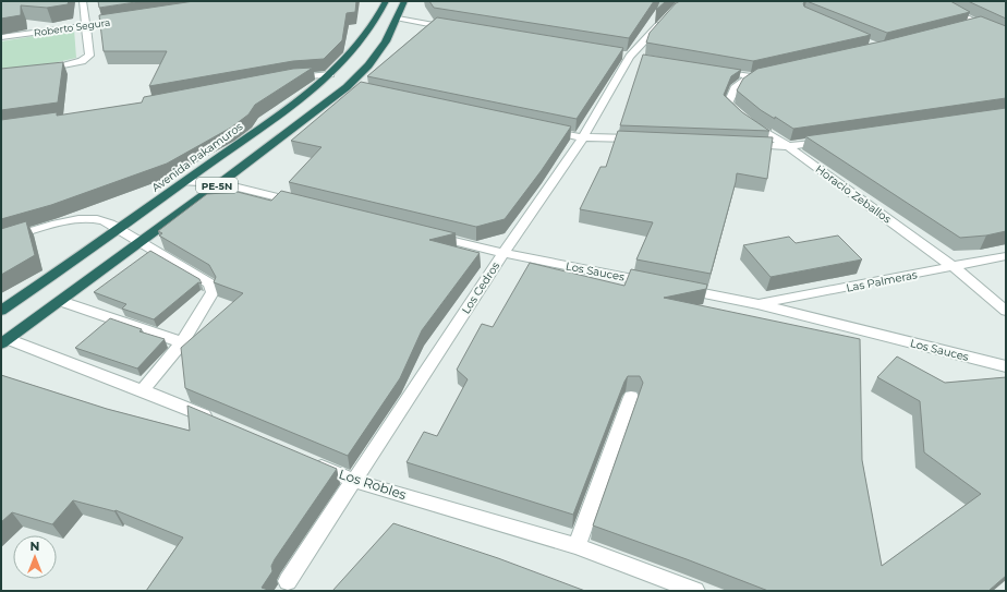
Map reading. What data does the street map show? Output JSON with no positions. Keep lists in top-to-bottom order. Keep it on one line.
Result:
{"streets":{"highway":["Avenida Pakamuros","PE-5N"],"street":["Roberto Segura","Horacio Zeballos","Los Sauces","Las Palmeras","Los Cedros","Los Robles"]},"crossings":[["Horacio Zeballos","Las Palmeras"],["Los Sauces","Las Palmeras"],["Los Sauces","Los Cedros"],["Los Cedros","Los Robles"]],"north":"top"}
